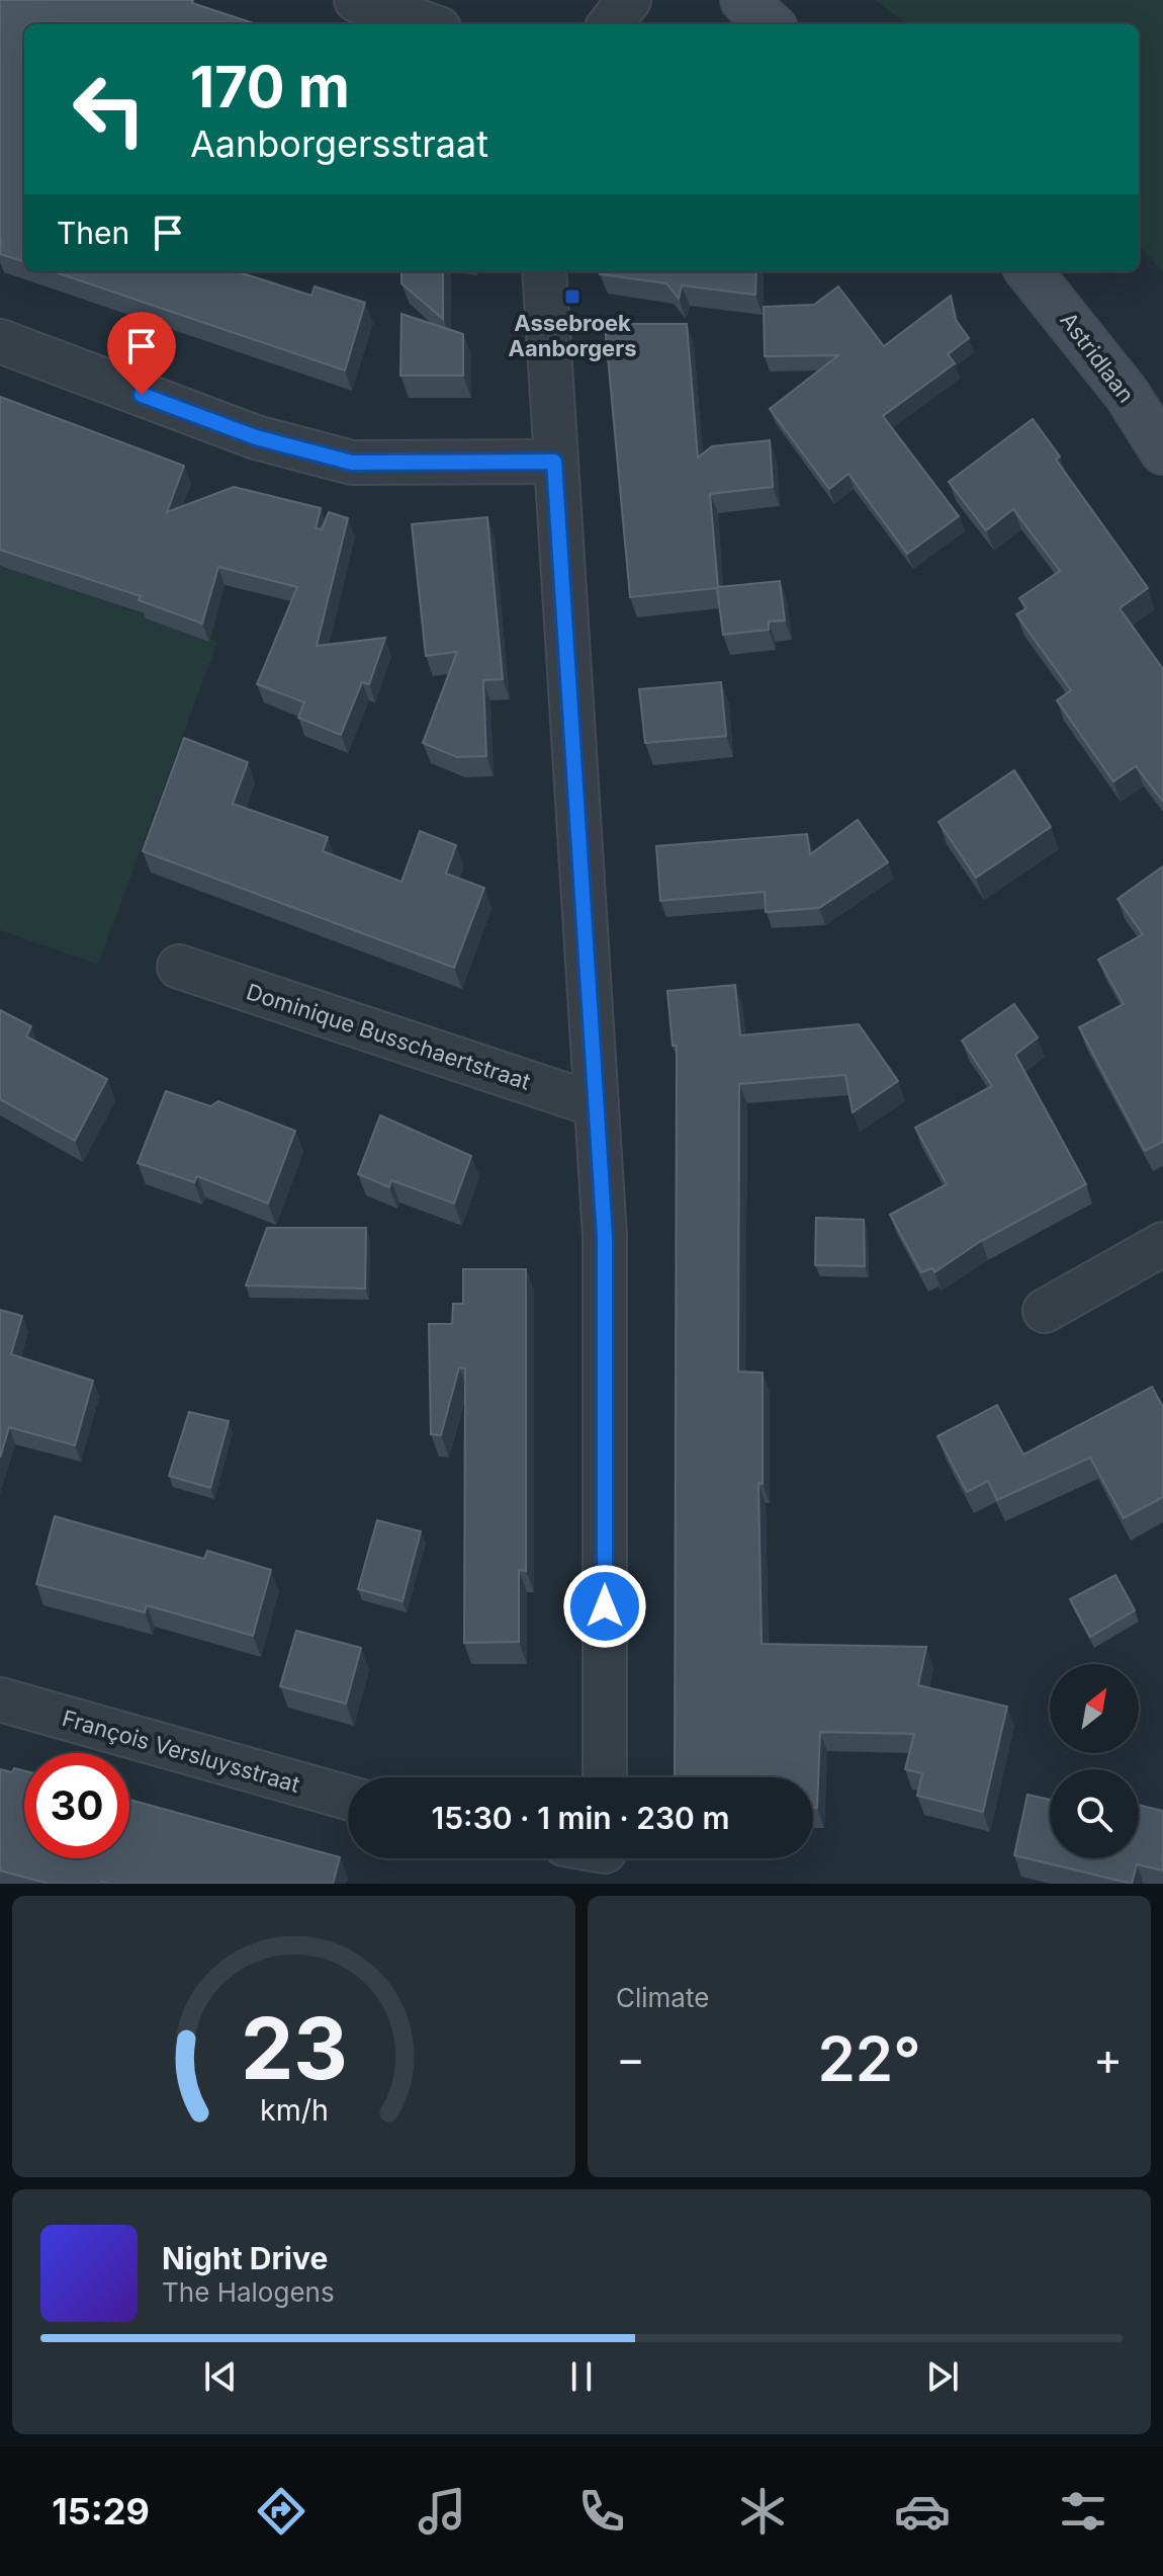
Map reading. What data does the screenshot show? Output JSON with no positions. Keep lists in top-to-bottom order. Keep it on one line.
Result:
{"streets":{"main road":["Astridlaan"],"street":["Dominique Busschaertstraat","François Versluysstraat"]},"places":{"transit":["Assebroek Aanborgers"]},"north":"top right","page":{"turn":["170 m","Aanborgersstraat"],"then":"Then","limit":"30","trip":"15:30 · 1 min · 230 m","tile":"Climate","heat":["−","22°","+"],"song":["Night Drive","The Halogens"],"tabs":"15:29","gauge":["23","km/h"]}}
